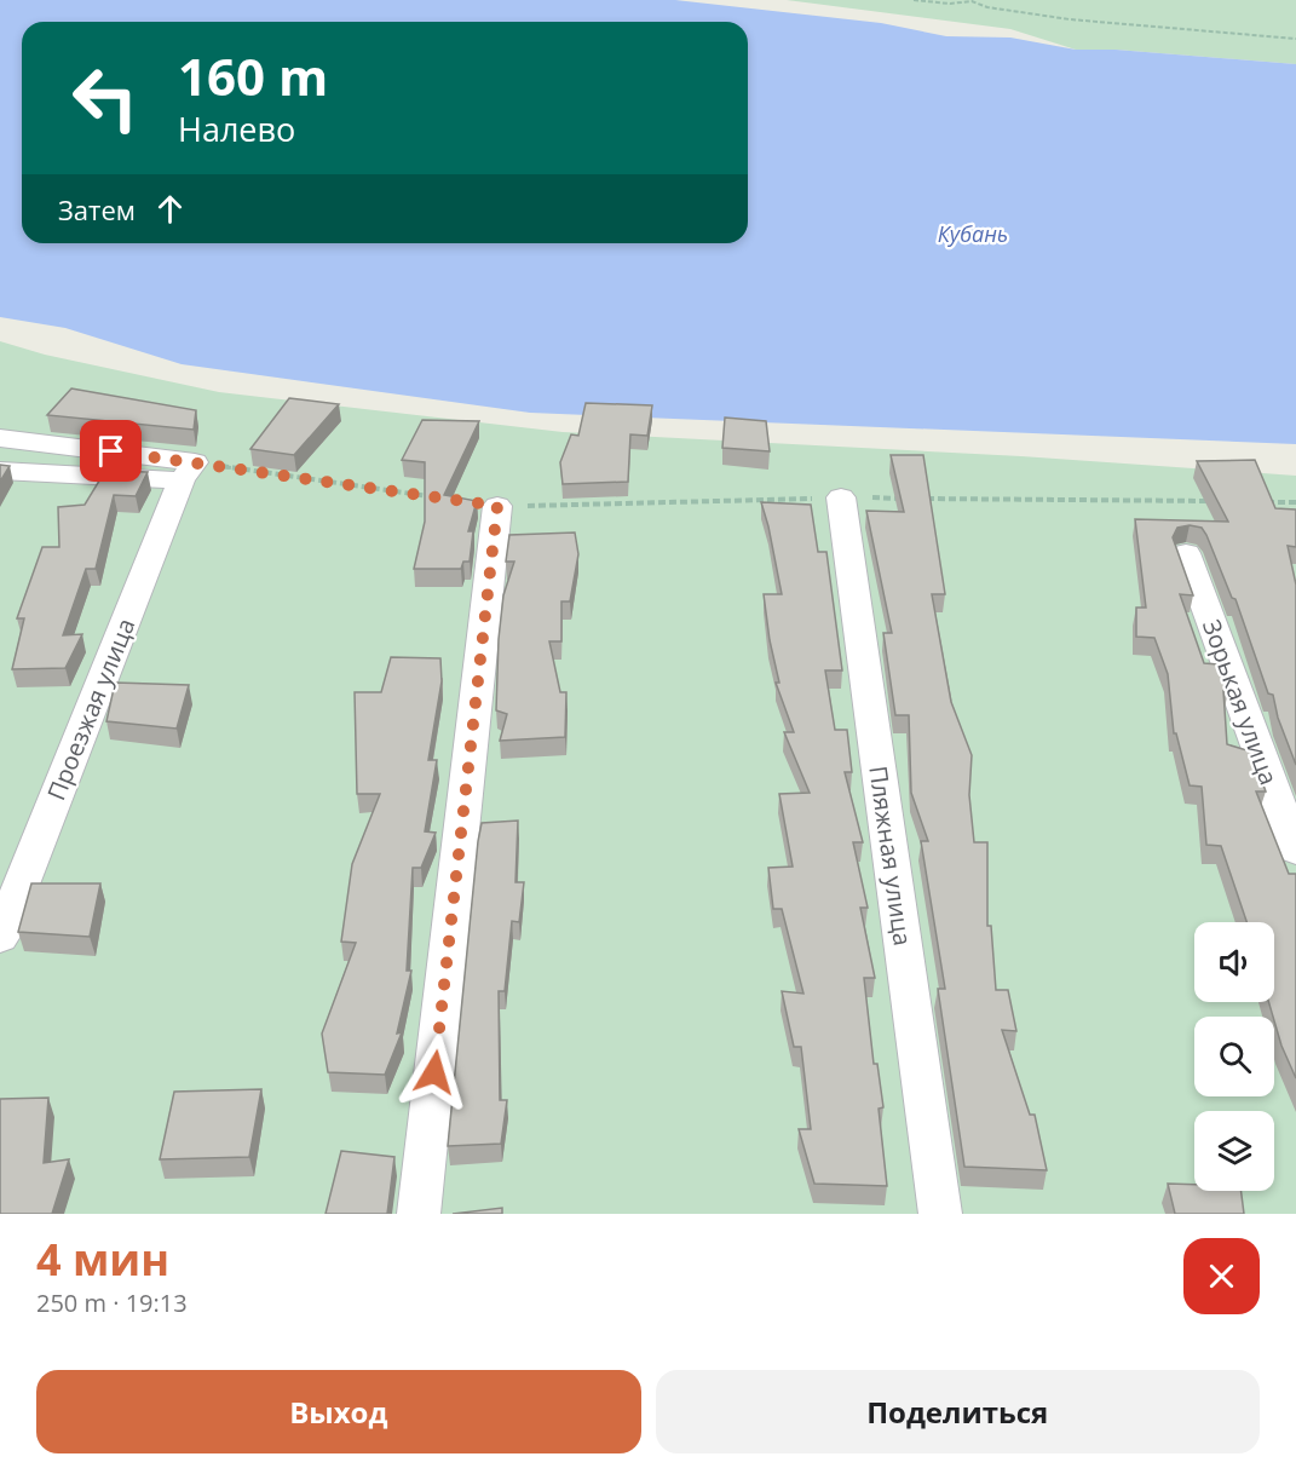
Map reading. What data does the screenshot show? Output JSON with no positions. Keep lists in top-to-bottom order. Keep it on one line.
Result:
{"streets":{"street":["Зорькая улица","Проезжая улица","Пляжная улица"]},"water":["Кубань"],"page":{"turn":["160 m","Налево"],"then":"Затем","heading":["4 мин","250 m · 19:13"],"buttons":["Выход","Поделиться"]}}
